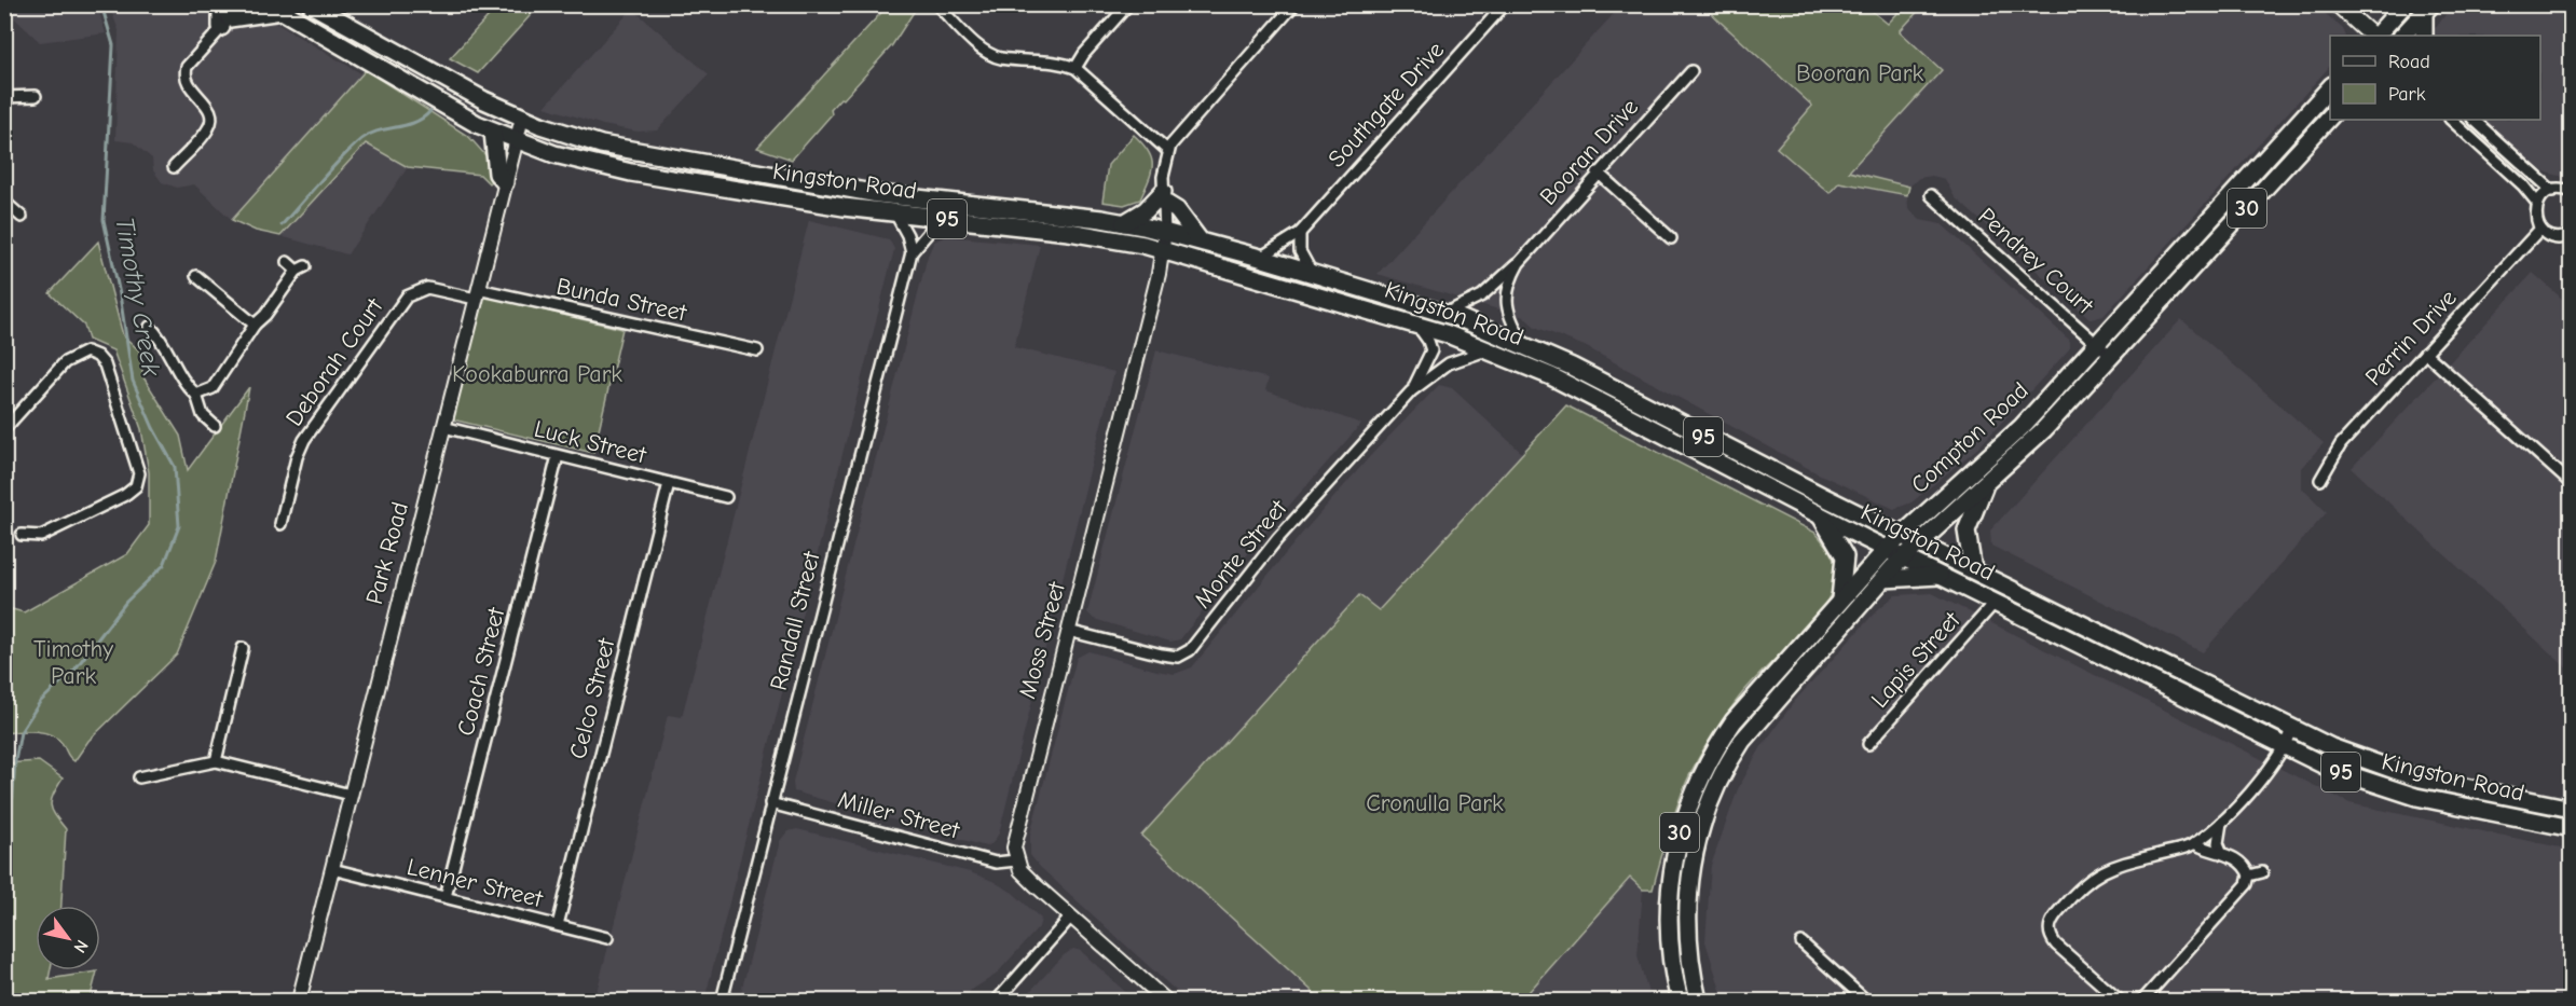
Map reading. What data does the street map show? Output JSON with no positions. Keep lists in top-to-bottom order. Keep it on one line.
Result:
{"streets":{"main road":["Kingston Road","30","95","Compton Road"],"street":["Southgate Drive","Booran Drive","Pendrey Court","Bunda Street","Perrin Drive","Deborah Court","Luck Street","Park Road","Monte Street","Randall Street","Moss Street","Lapis Street","Coach Street","Celco Street","Miller Street","Lenner Street"]},"crossings":[["Southgate Drive","Kingston Road"],["Booran Drive","Kingston Road"],["Kingston Road","Compton Road"],["Kingston Road","Park Road"],["Kingston Road","Monte Street"],["Kingston Road","Randall Street"],["Kingston Road","Moss Street"],["Kingston Road","Lapis Street"],["Pendrey Court","Compton Road"],["Bunda Street","Deborah Court"],["Bunda Street","Park Road"],["Deborah Court","Park Road"],["Luck Street","Park Road"],["Luck Street","Coach Street"],["Luck Street","Celco Street"],["Park Road","Lenner Street"],["Monte Street","Moss Street"],["Randall Street","Miller Street"],["Moss Street","Miller Street"],["Coach Street","Lenner Street"],["Celco Street","Lenner Street"]],"water":["Timothy Creek"],"parks":["Booran Park","Kookaburra Park","Timothy Park","Cronulla Park"],"legend":["Road","Park"],"north":"bottom right"}
